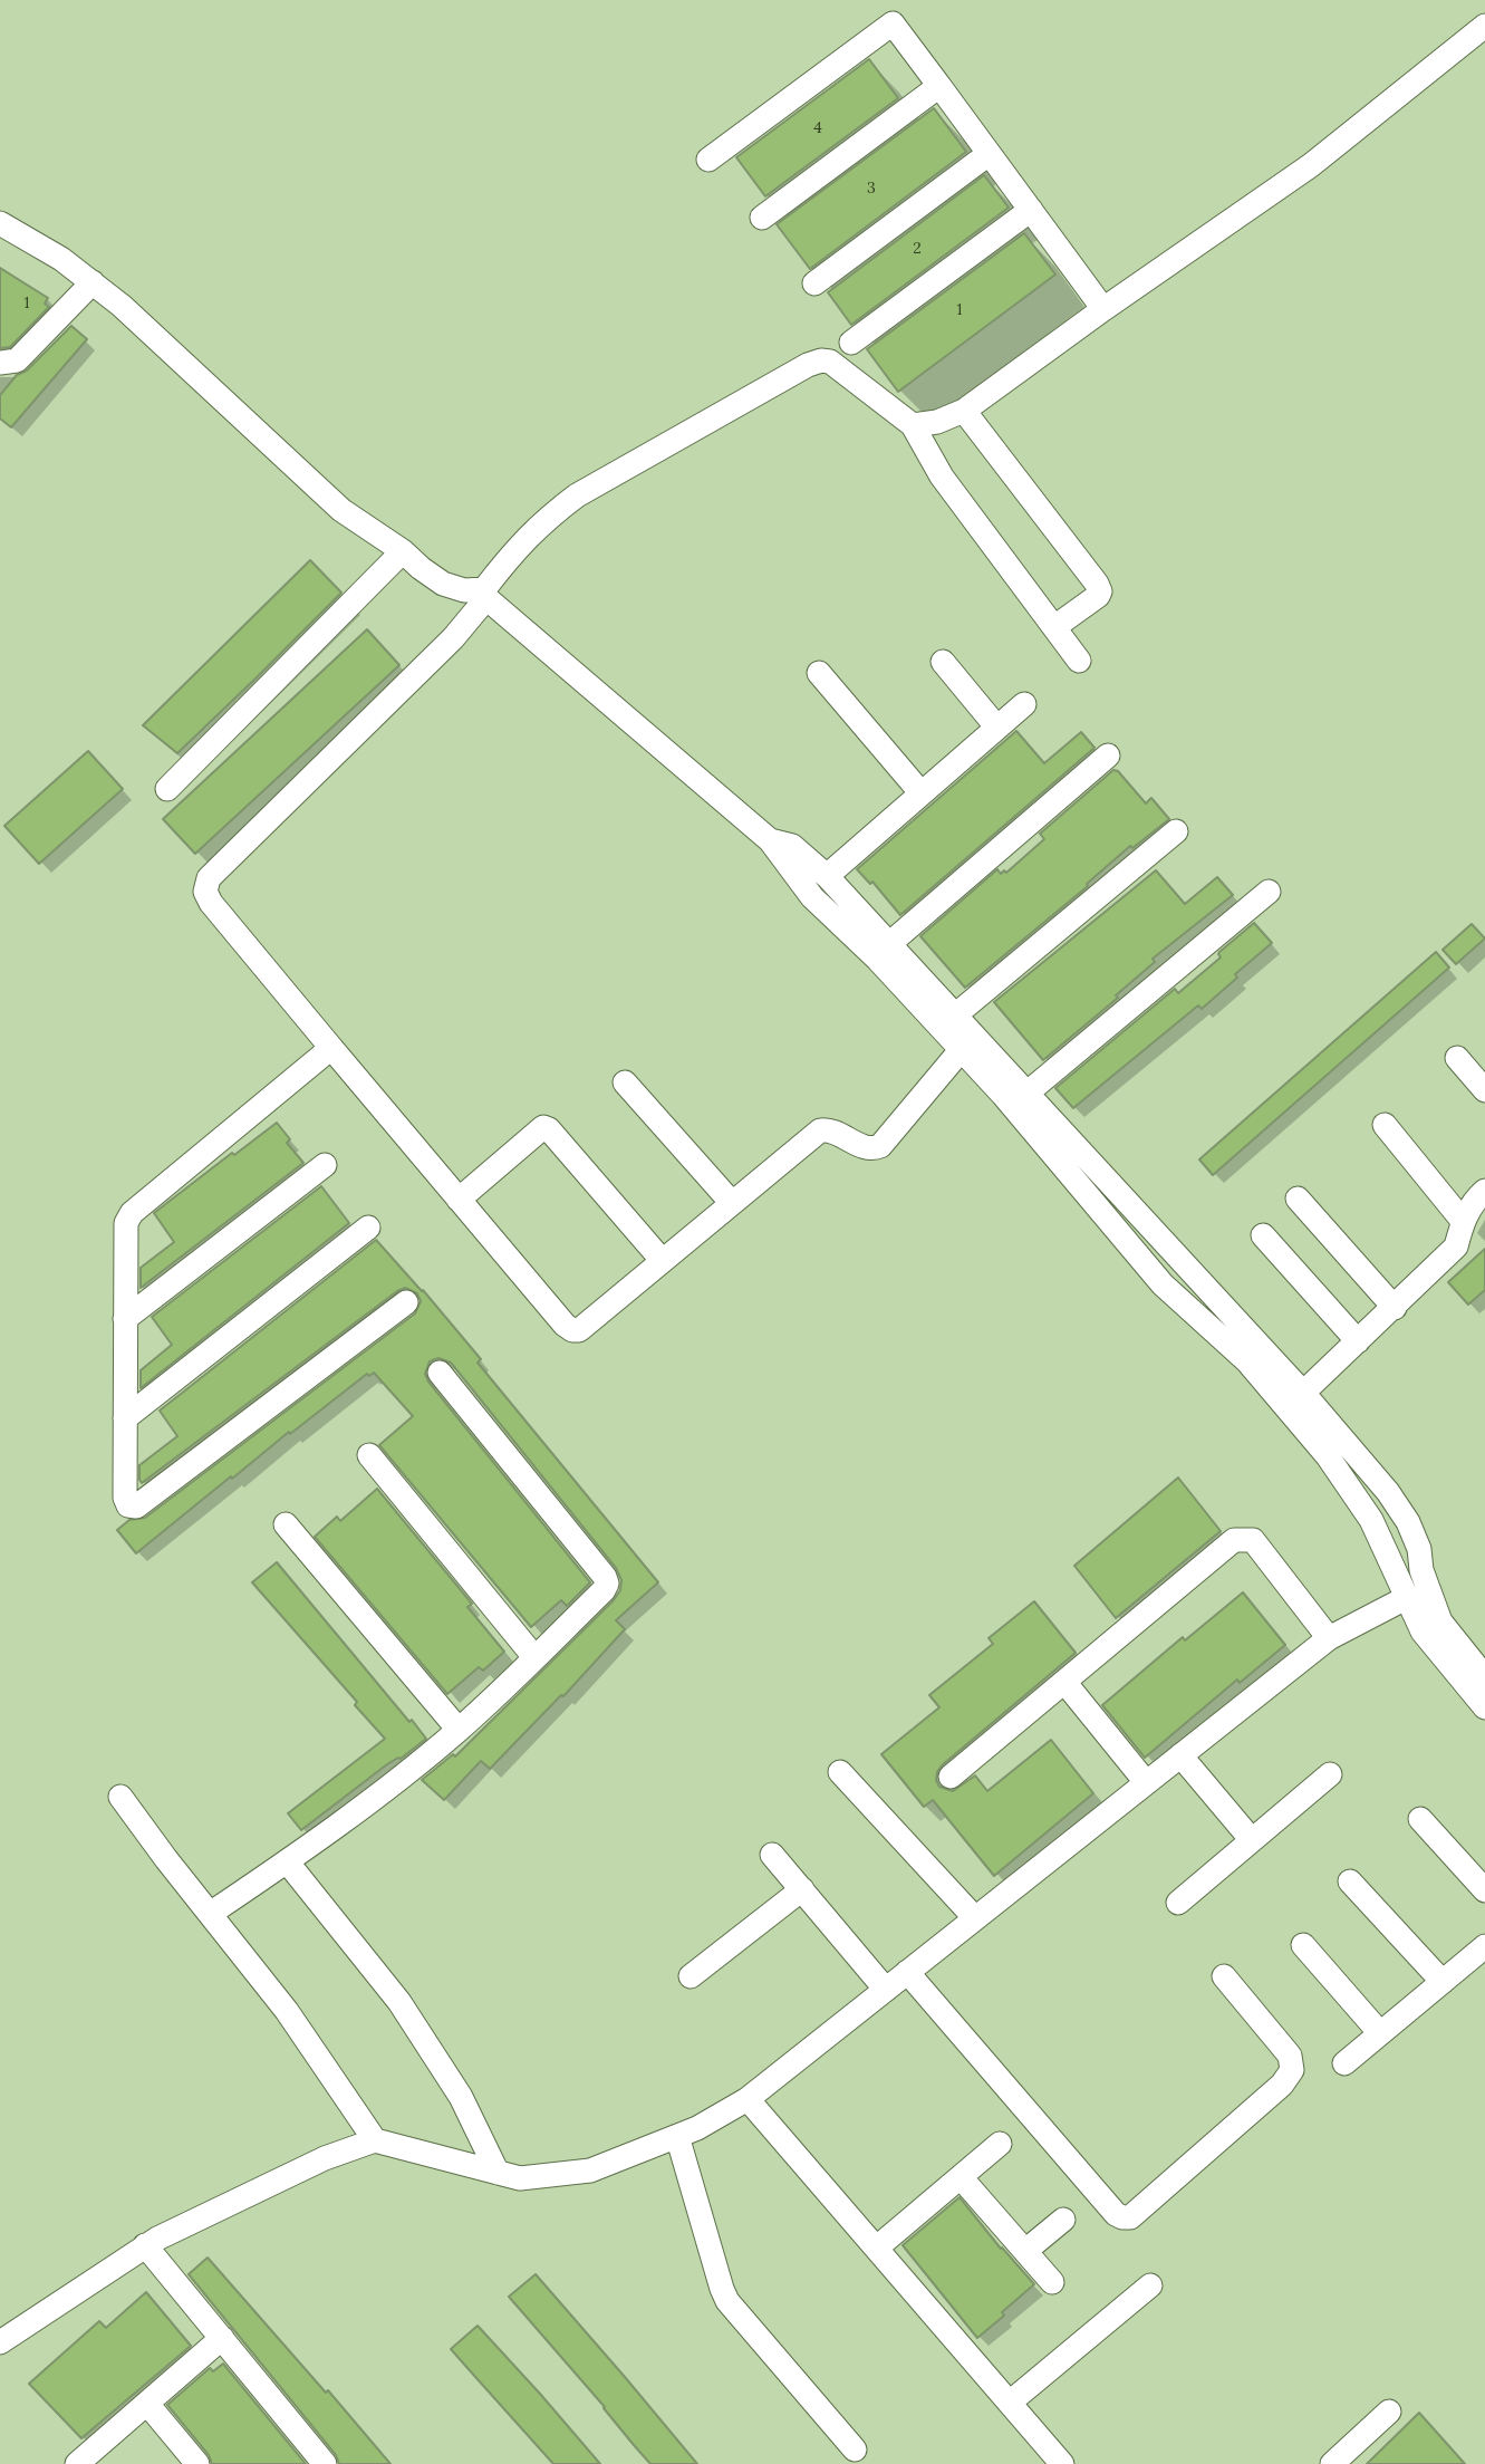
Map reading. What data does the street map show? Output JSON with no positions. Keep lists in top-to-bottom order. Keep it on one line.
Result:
{"house_numbers":["4","3","2","1","1"]}
